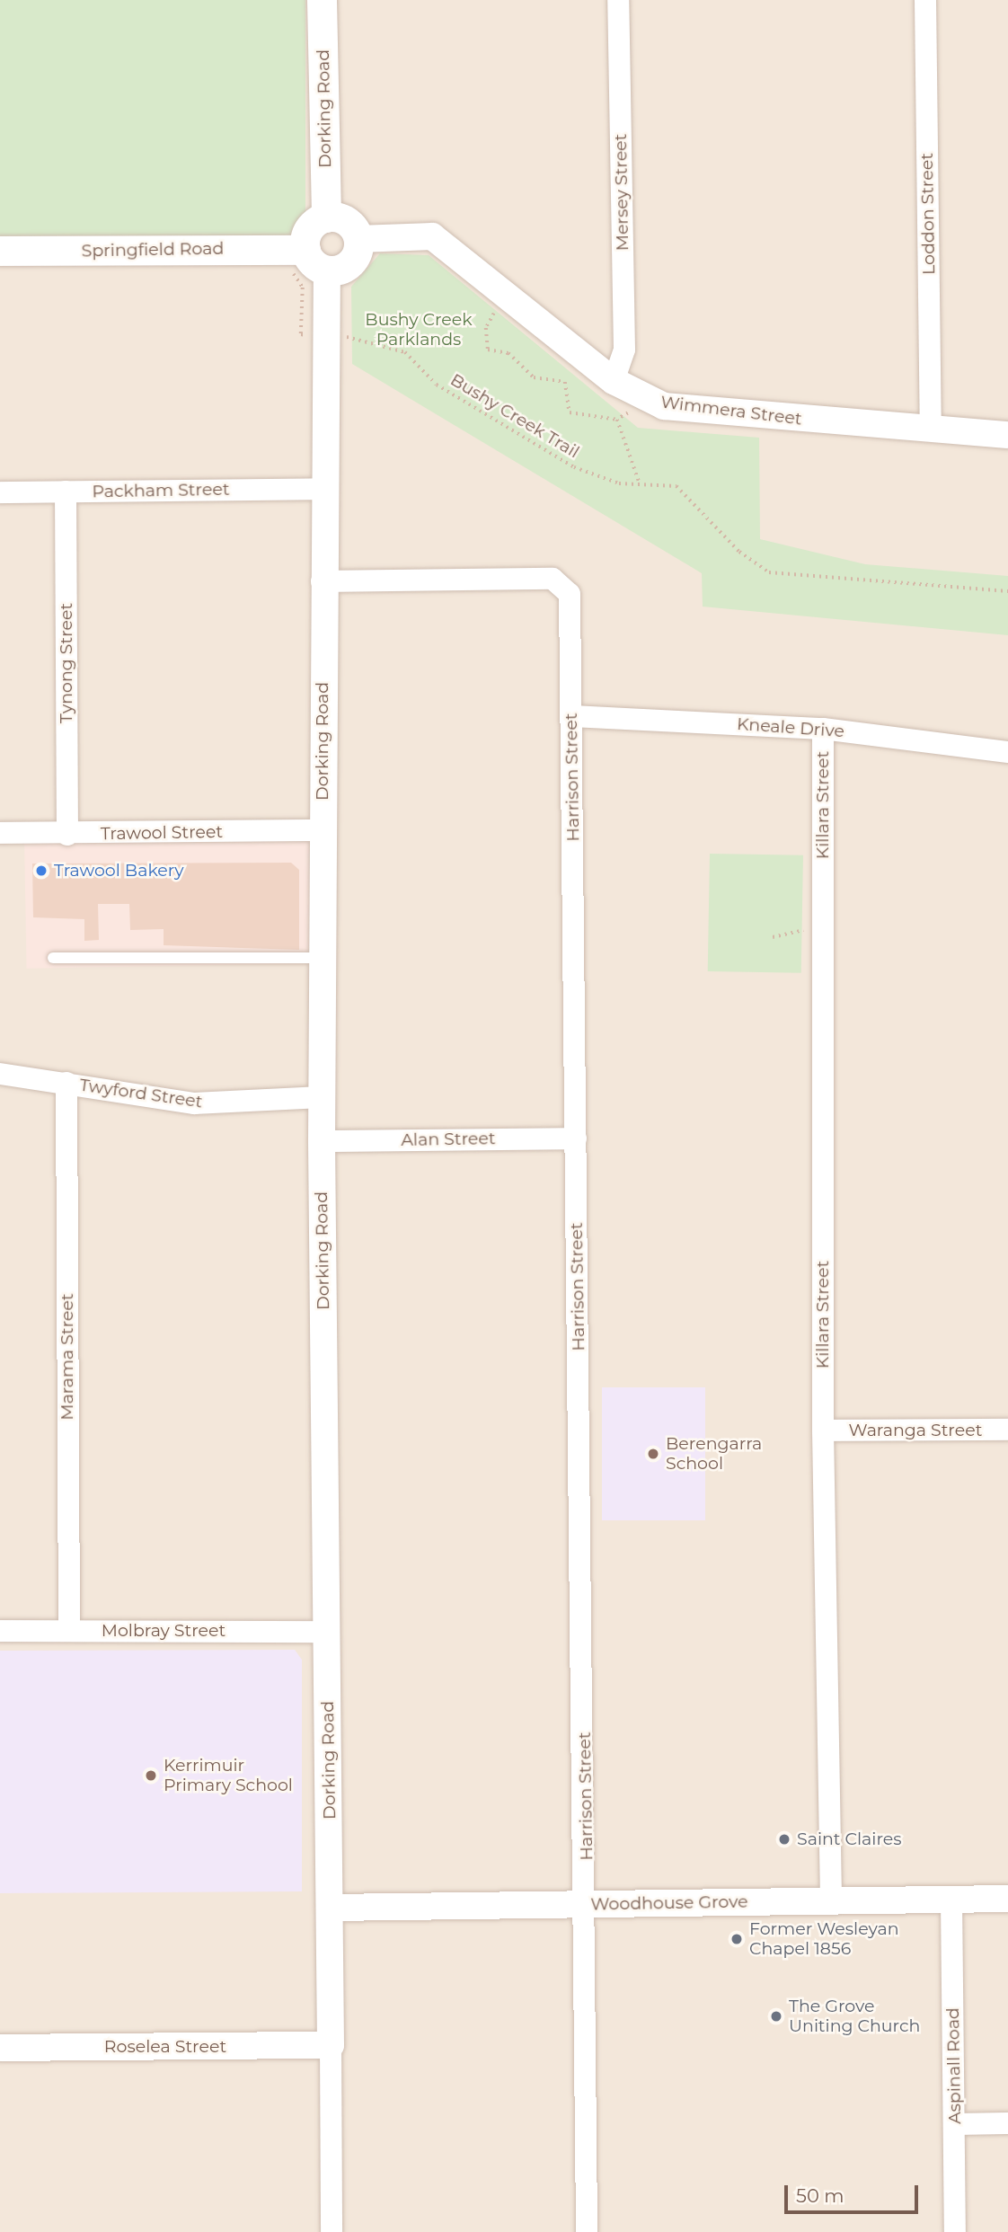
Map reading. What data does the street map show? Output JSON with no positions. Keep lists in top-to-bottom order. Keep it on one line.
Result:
{"streets":{"main road":["Dorking Road","Springfield Road"],"street":["Mersey Street","Loddon Street","Wimmera Street","Packham Street","Tynong Street","Kneale Drive","Harrison Street","Killara Street","Trawool Street","Twyford Street","Alan Street","Marama Street","Waranga Street","Molbray Street","Woodhouse Grove","Roselea Street","Aspinall Road"],"path":["Bushy Creek Trail"]},"crossings":[["Dorking Road","Springfield Road"],["Dorking Road","Wimmera Street"],["Dorking Road","Bushy Creek Trail"],["Dorking Road","Packham Street"],["Dorking Road","Harrison Street"],["Dorking Road","Trawool Street"],["Dorking Road","Twyford Street"],["Dorking Road","Alan Street"],["Dorking Road","Molbray Street"],["Dorking Road","Woodhouse Grove"],["Dorking Road","Roselea Street"],["Mersey Street","Wimmera Street"],["Loddon Street","Wimmera Street"],["Springfield Road","Wimmera Street"],["Springfield Road","Bushy Creek Trail"],["Wimmera Street","Bushy Creek Trail"],["Packham Street","Tynong Street"],["Tynong Street","Trawool Street"],["Kneale Drive","Harrison Street"],["Kneale Drive","Killara Street"],["Harrison Street","Alan Street"],["Harrison Street","Woodhouse Grove"],["Killara Street","Waranga Street"],["Killara Street","Woodhouse Grove"],["Twyford Street","Marama Street"],["Marama Street","Molbray Street"],["Woodhouse Grove","Aspinall Road"]],"parks":["Bushy Creek Parklands"],"places":["Trawool Bakery","Berengarra School","Kerrimuir Primary School","Saint Claires","Former Wesleyan Chapel 1856","The Grove Uniting Church"],"scale_bar":"50 m"}
